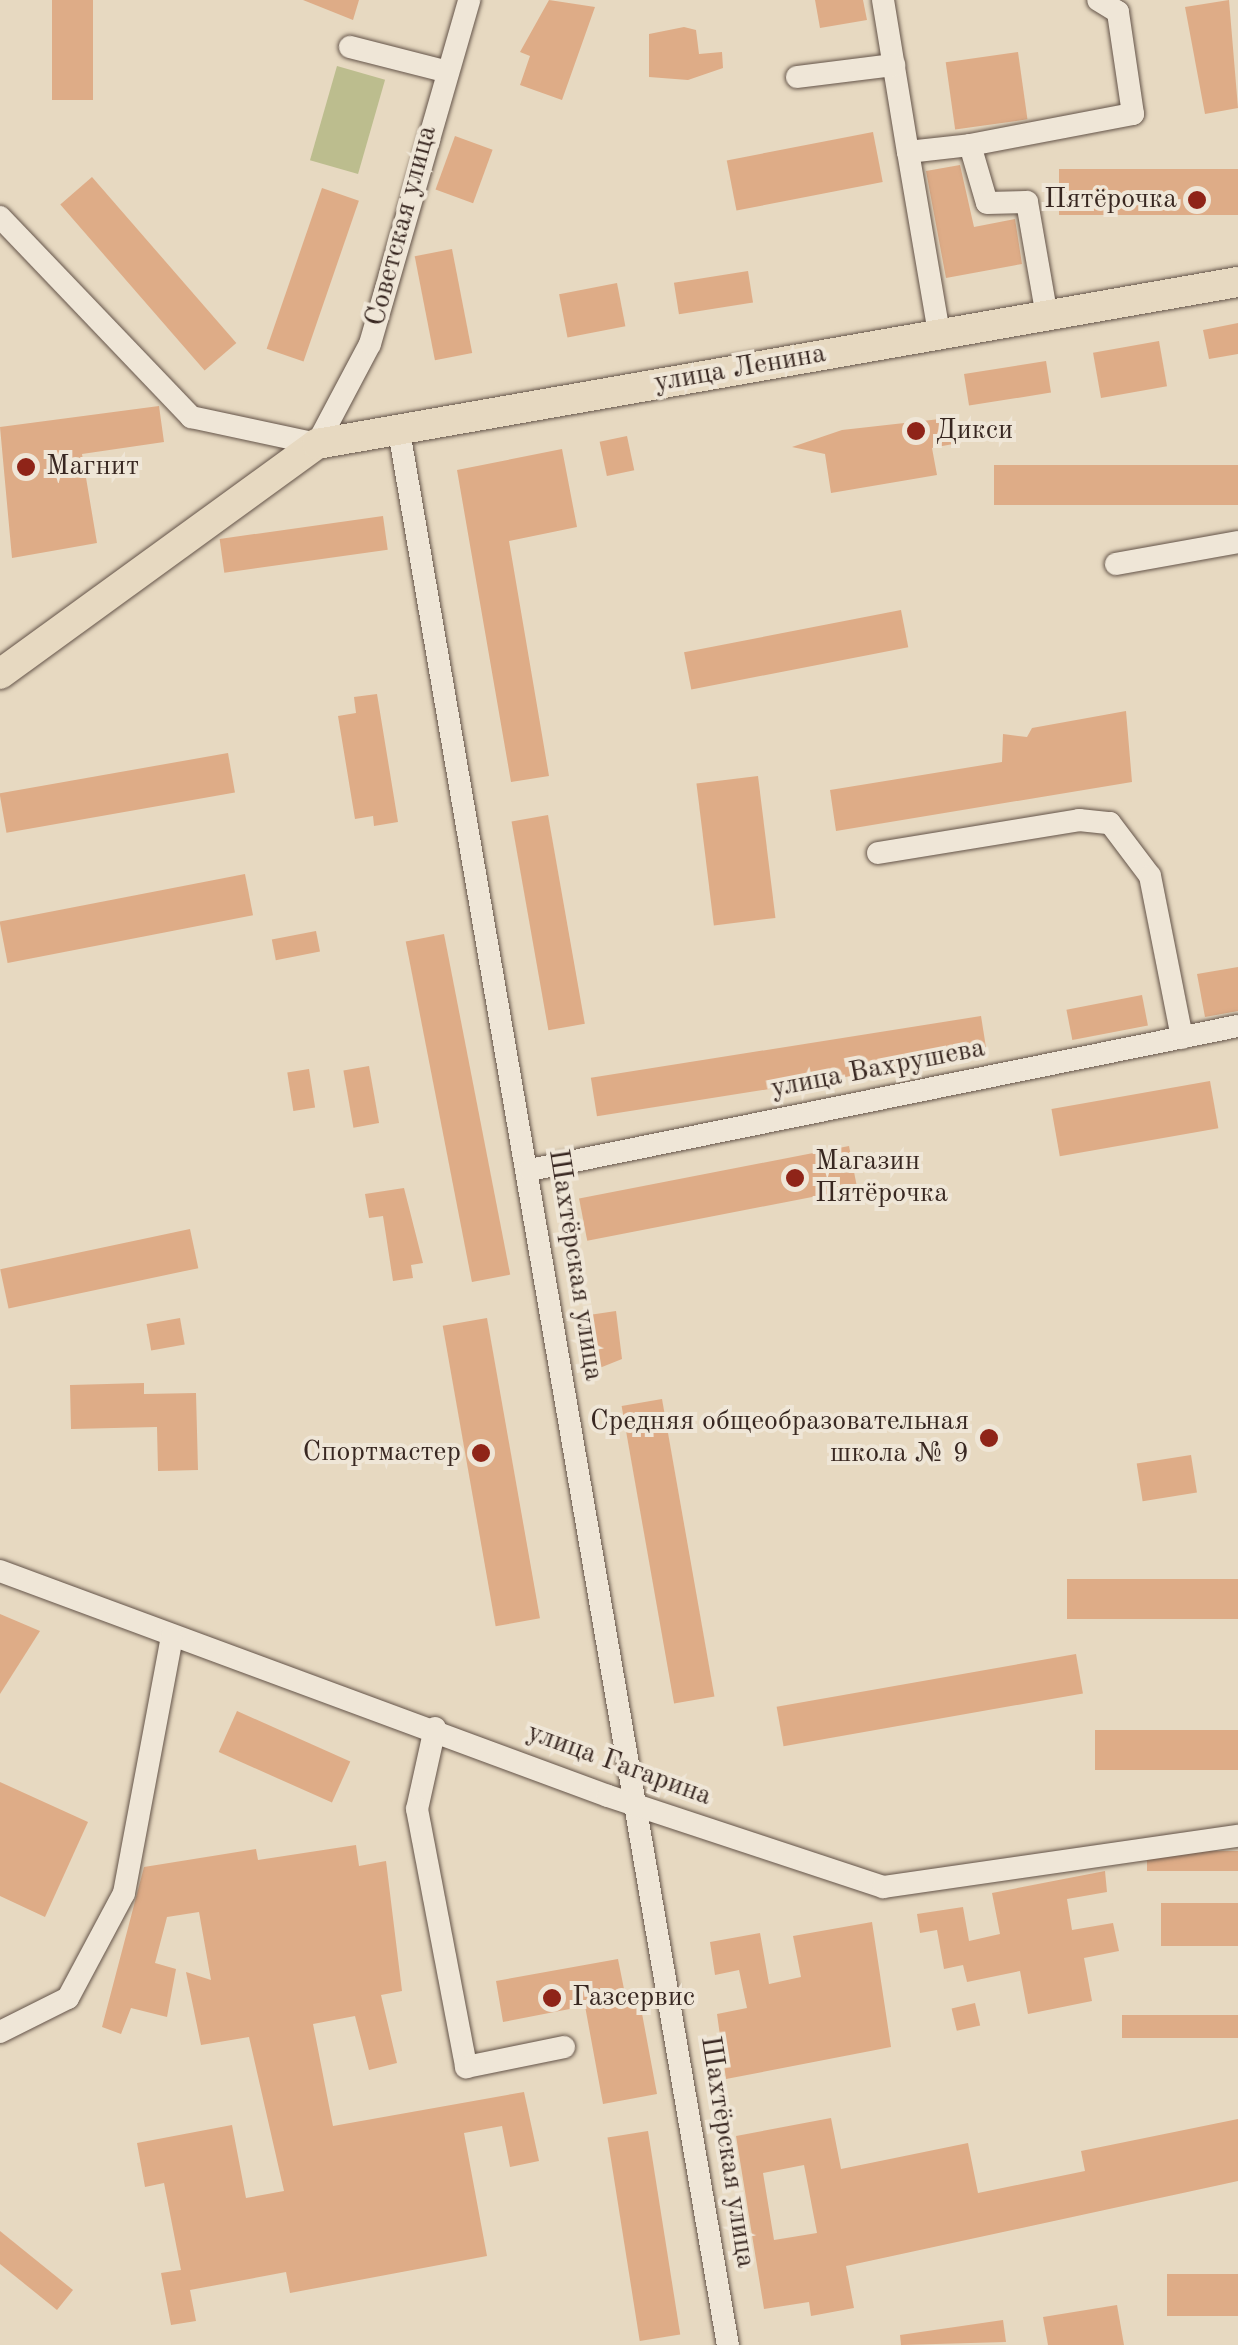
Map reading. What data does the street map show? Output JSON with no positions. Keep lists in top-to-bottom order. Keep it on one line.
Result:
{"streets":{"main road":["улица Ленина"],"street":["Советская улица","улица Вахрушева","Шахтёрская улица","улица Гагарина"]},"crossings":[["Советская улица","улица Ленина"],["улица Ленина","Шахтёрская улица"],["улица Вахрушева","Шахтёрская улица"],["Шахтёрская улица","улица Гагарина"]],"places":["Пятёрочка","Дикси","Магнит","Магазин Пятёрочка","Средняя общеобразовательная школа № 9","Спортмастер","Газсервис"]}
